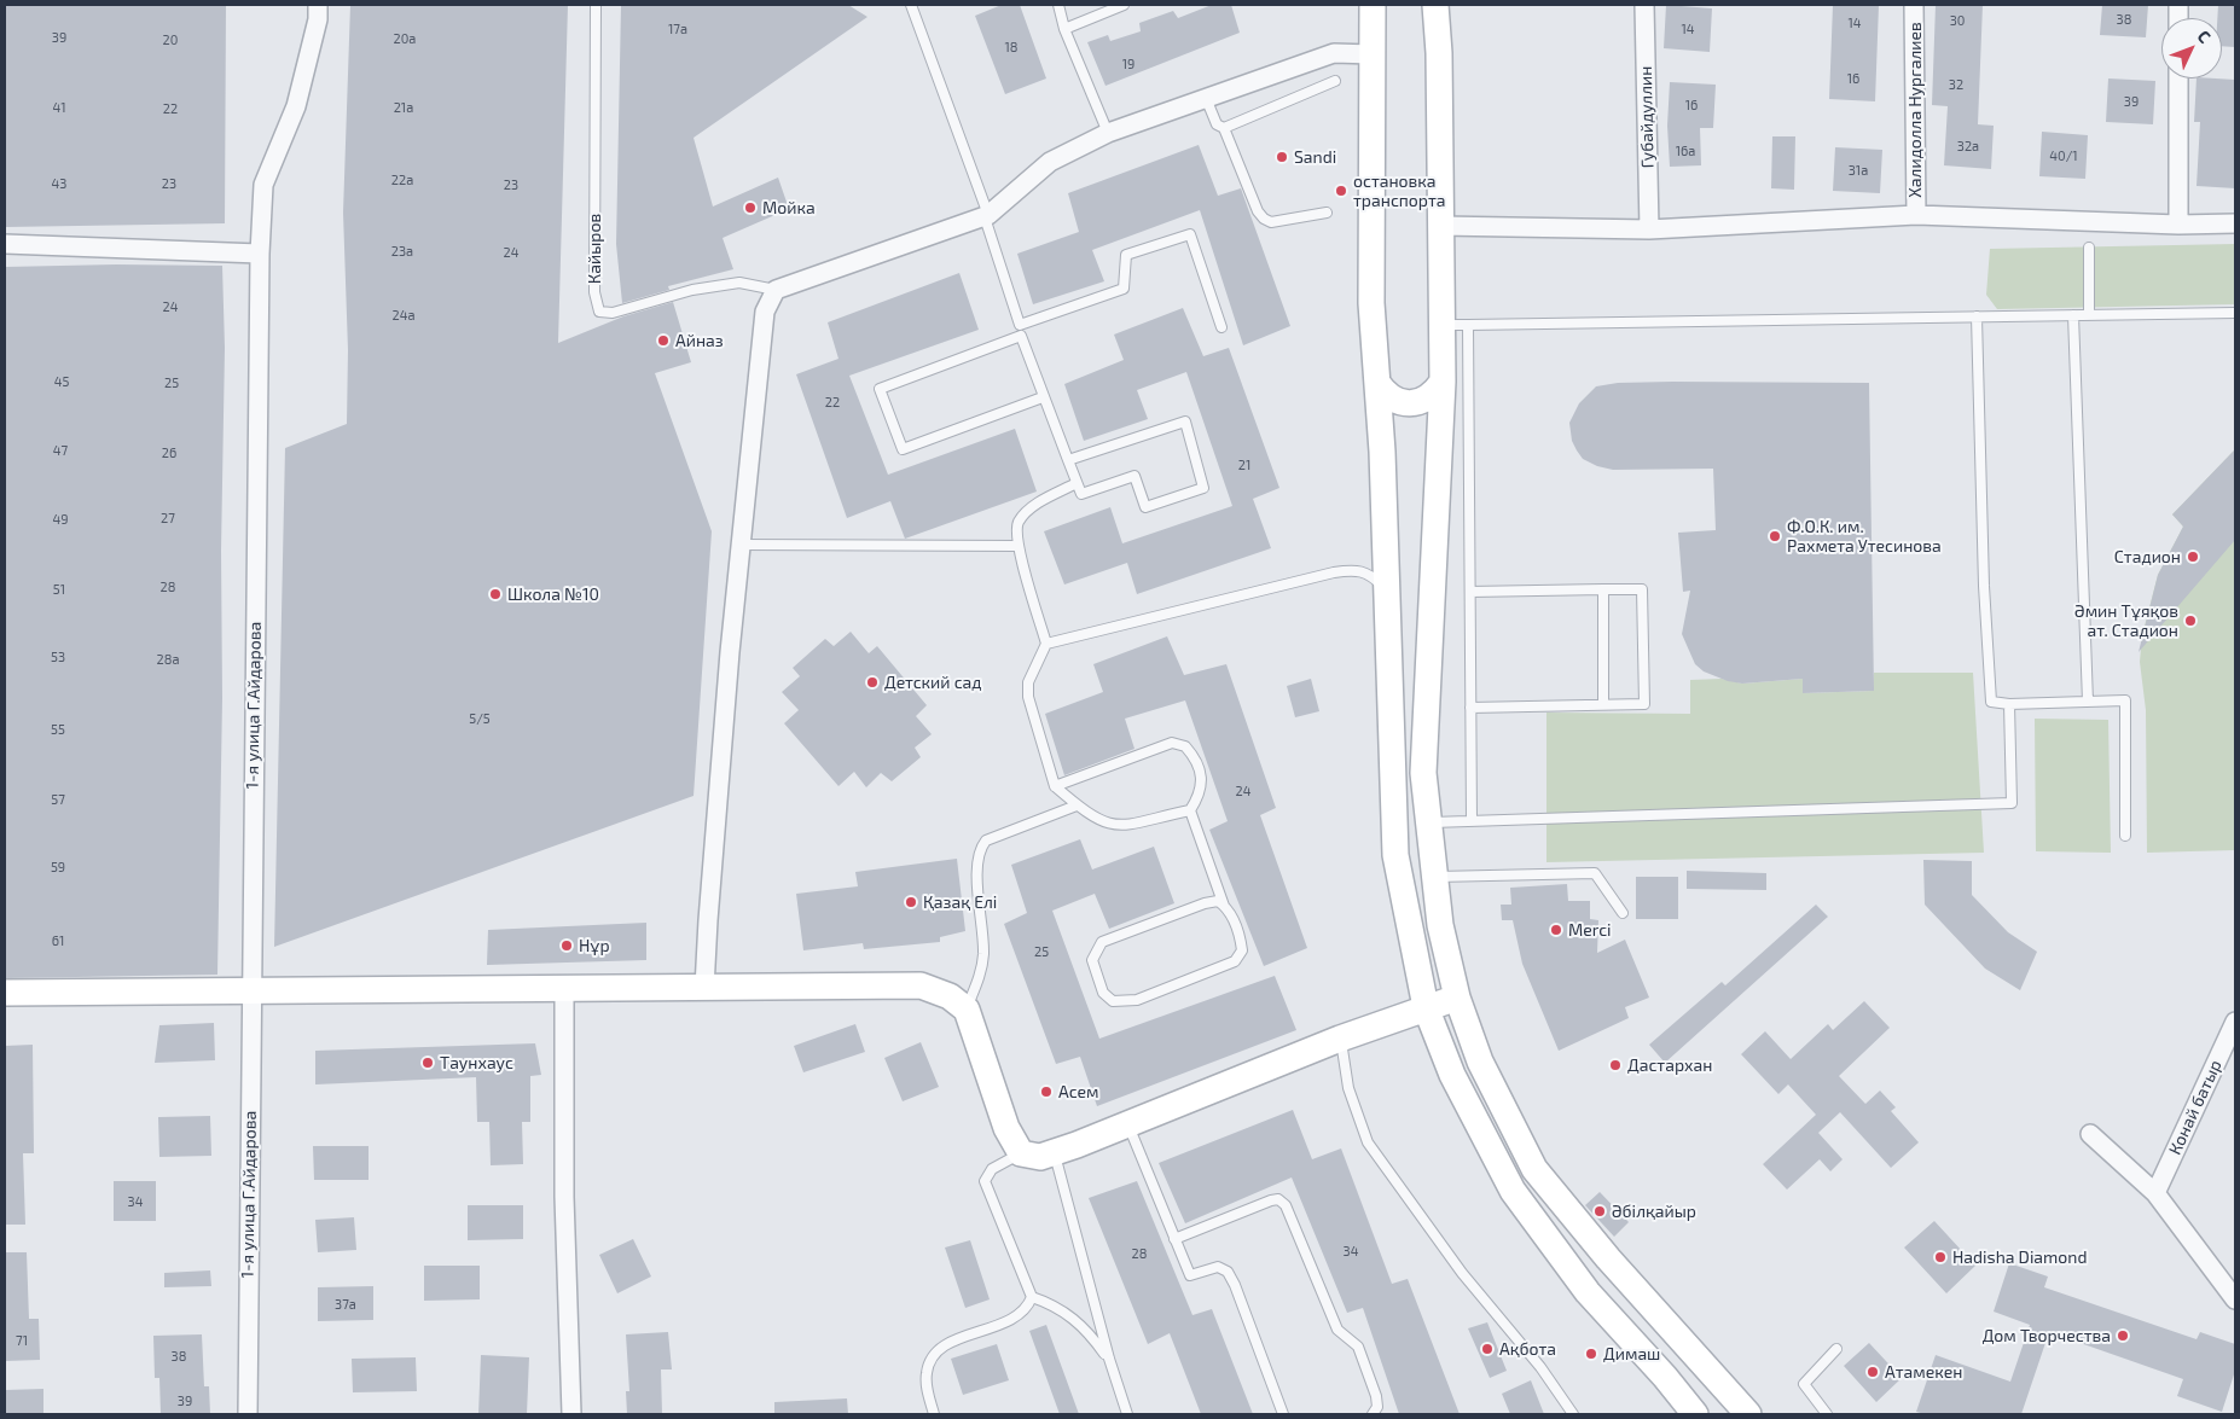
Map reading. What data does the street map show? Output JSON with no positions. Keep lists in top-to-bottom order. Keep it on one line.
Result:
{"streets":{"street":["Халидолла Нургалиев","Губайдуллин","1-я улица Г.Айдарова","Конай батыр"],"lane":["Кайыров"]},"places":["Sandi","остановка транспорта","Мойка","Айназ","Ф.О.К. им. Рахмета Утесинова","Стадион","Школа №10","Әмин Тұяқов ат. Стадион","Детский сад","Қазақ Елі","Merci","Нұр","Таунхаус","Дастархан","Асем","Әбілқайыр","Hadisha Diamond","Дом Творчества","Ақбота","Димаш","Атамекен"],"house_numbers":["38","30","14","17а","14","39","20а","20","18","19","16","32","39","16","41","21а","22","32а","16а","40/1","31а","22а","43","23","23","23а","24","24","24а","45","25","22","47","26","21","27","49","28","51","53","28а","5/5","55","24","57","59","61","25","34","34","28","37а","71","38","39"],"north":"top right"}
